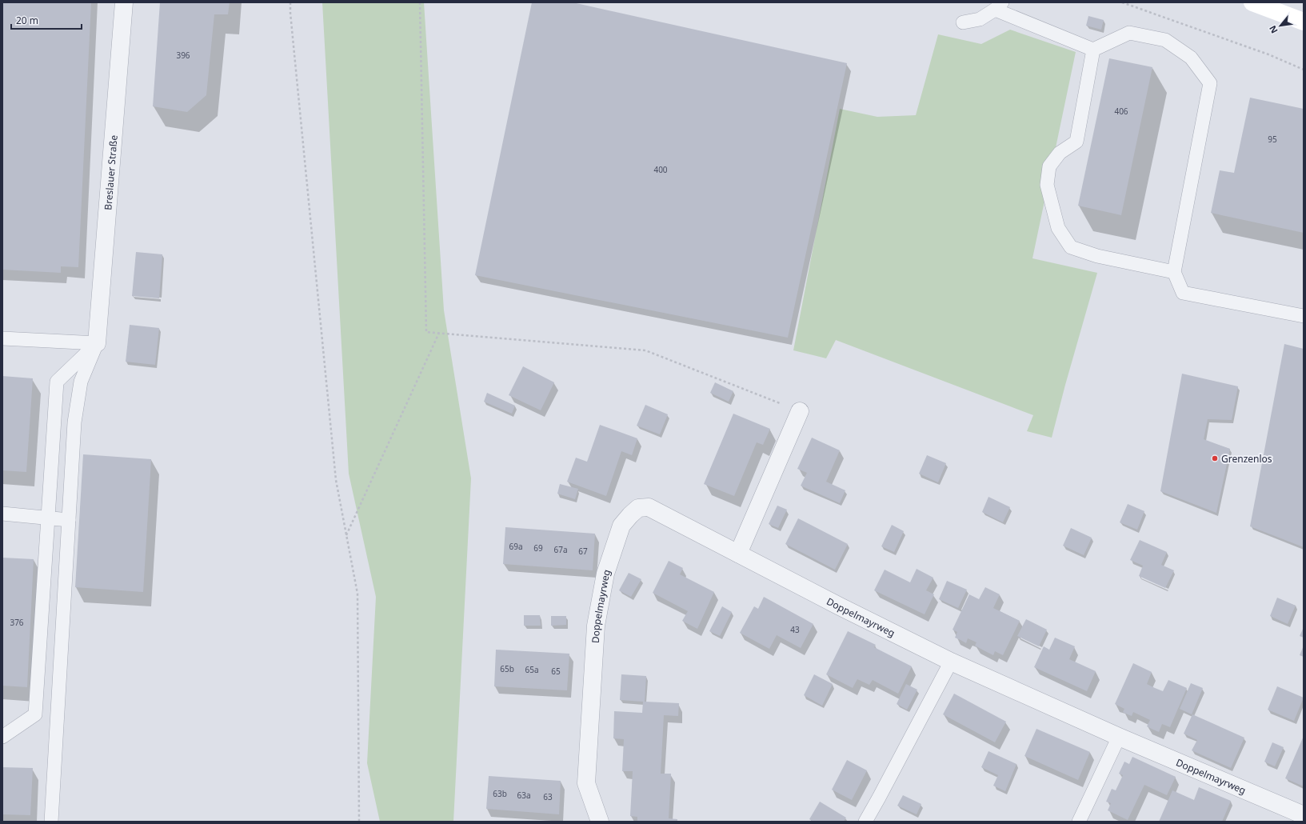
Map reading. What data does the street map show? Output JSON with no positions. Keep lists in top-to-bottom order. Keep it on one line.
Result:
{"streets":{"street":["Breslauer Straße","Doppelmayrweg"]},"places":["Grenzenlos"],"house_numbers":["396","406","95","400","69a","69","67a","67","376","43","65b","65a","65","63b","63a","63"],"scale_bar":"20 m","north":"bottom left"}
